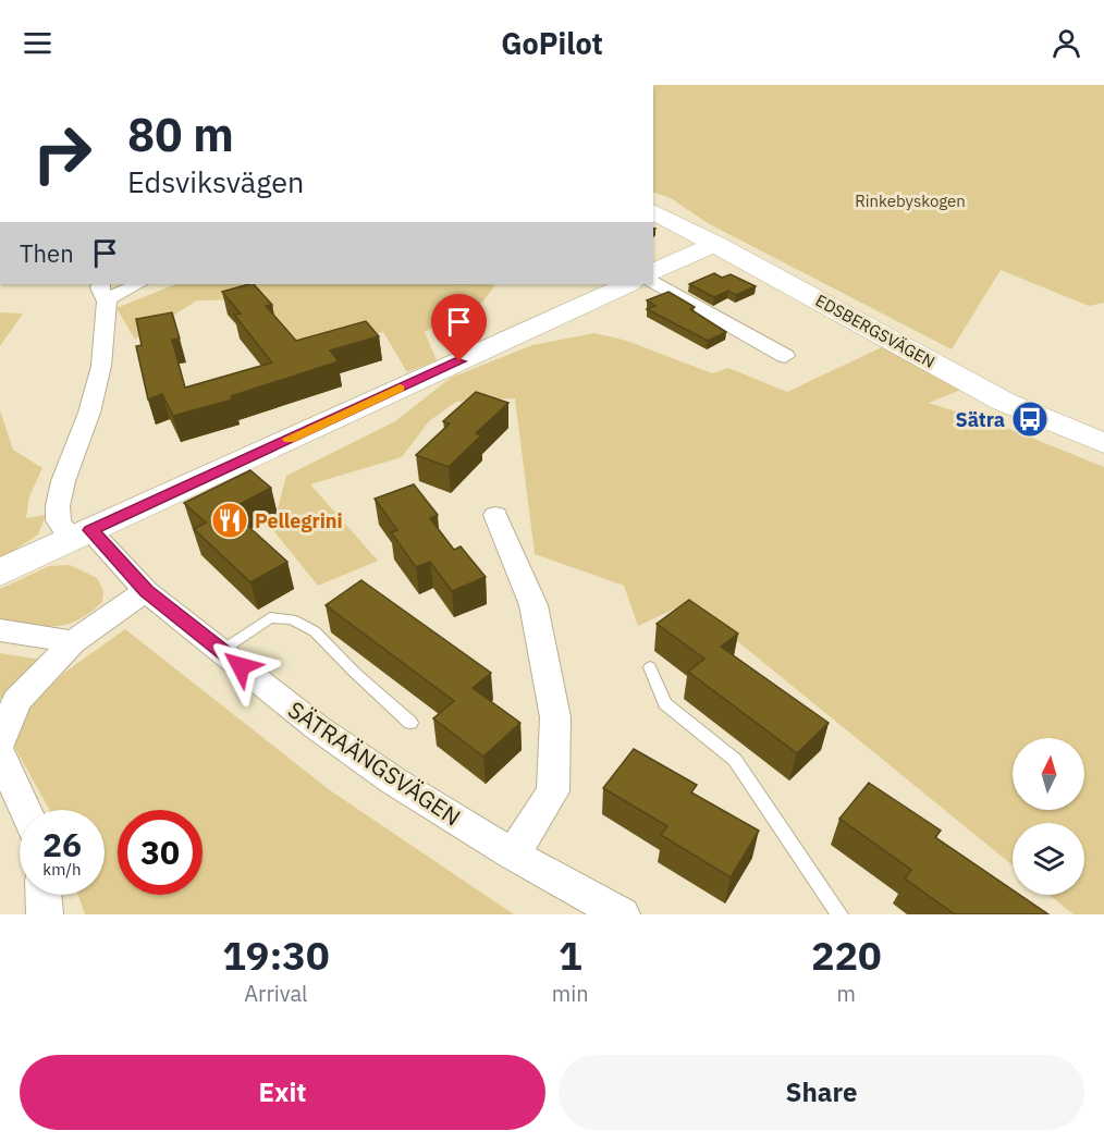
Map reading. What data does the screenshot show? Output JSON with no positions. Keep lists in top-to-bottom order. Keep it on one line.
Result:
{"streets":{"street":["EDSBERGSVÄGEN","SÄTRAÄNGSVÄGEN"]},"parks":["Rinkebyskogen"],"places":{"bus stop":["Sätra"],"restaurant":["Pellegrini"]},"north":"top","page":{"header":"GoPilot","turn":["80 m","Edsviksvägen"],"then":"Then","speed":"26 km/h","limit":"30","eta":["19:30","Arrival","1","min","220","m"],"buttons":["Exit","Share"]}}
